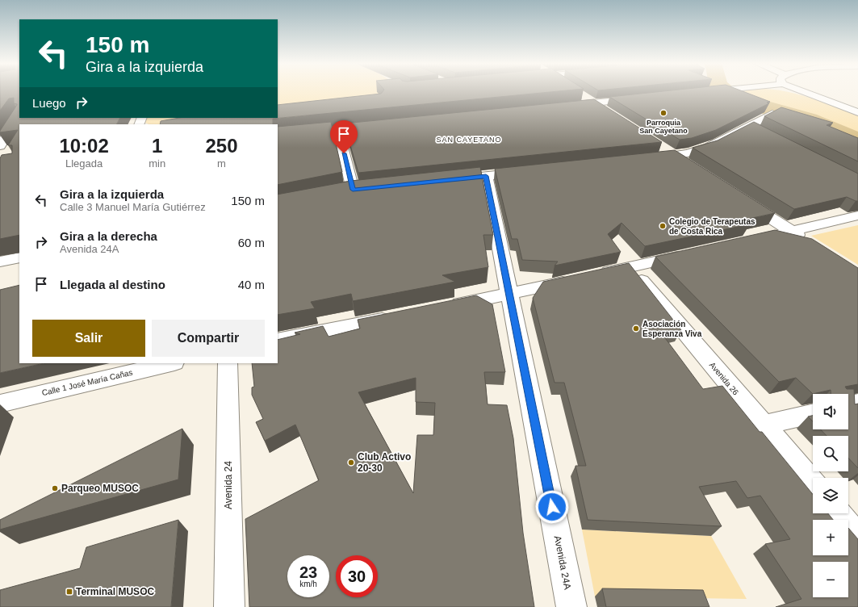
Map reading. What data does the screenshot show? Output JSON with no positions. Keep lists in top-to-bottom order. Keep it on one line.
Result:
{"streets":{"street":["Avenida 26","Calle 1 José María Cañas","Avenida 24","Avenida 24A"]},"districts":["SAN CAYETANO"],"places":{"other":["Parroquia San Cayetano","Colegio de Terapeutas de Costa Rica","Asociación Esperanza Viva","Club Activo 20-30","Parqueo MUSOC"],"transit":["Terminal MUSOC"]},"page":{"turn":["150 m","Gira a la izquierda"],"then":"Luego","eta":["10:02","Llegada","1","min","250","m"],"list":[{"name":"Gira a la izquierda","note":"Calle 3 Manuel María Gutiérrez","value":"150 m"},{"name":"Gira a la derecha","note":"Avenida 24A","value":"60 m"},{"name":"Llegada al destino","value":"40 m"}],"buttons":["Salir","Compartir"],"map_buttons":["+","−"],"speed":"23 km/h","limit":"30"}}
